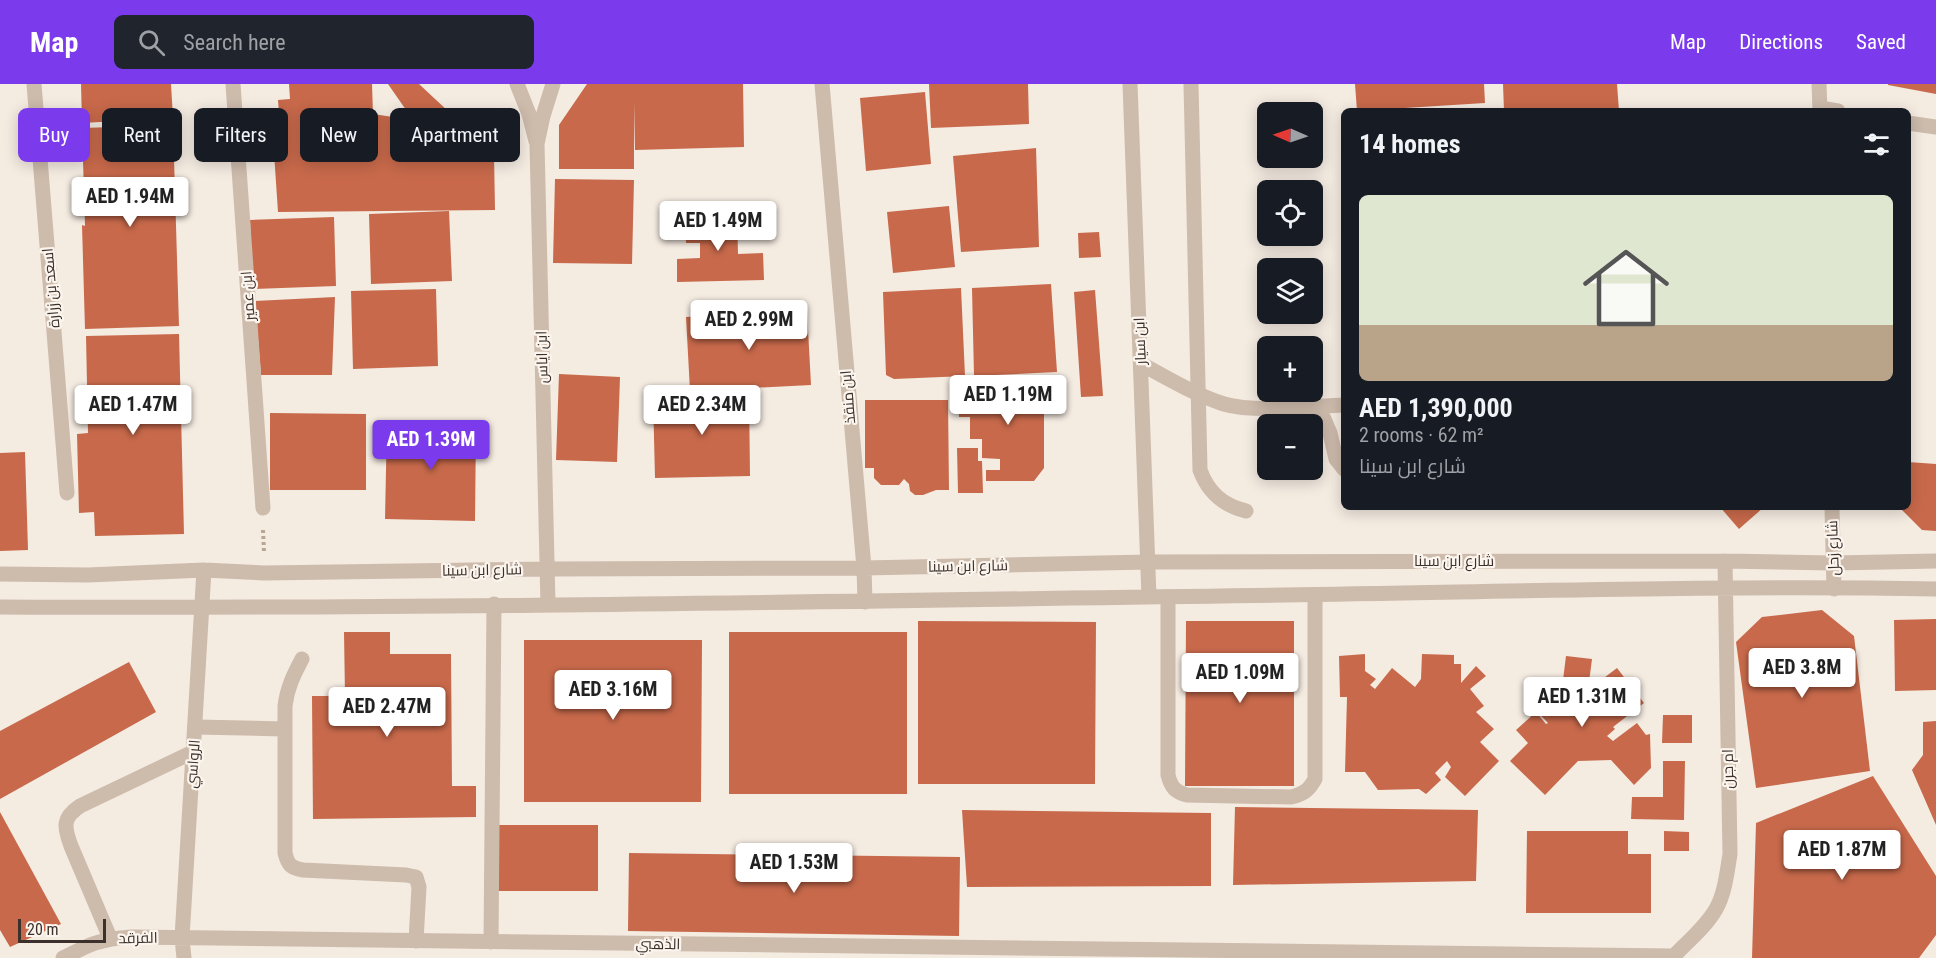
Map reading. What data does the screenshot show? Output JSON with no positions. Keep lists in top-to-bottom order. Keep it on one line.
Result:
{"streets":{"street":["اسعد بن زرارة","ابن عمير","ابن سيار","ابن اياس","ابن منقذ","شارع زحل","شارع ابن سينا","الرواسي","ام جرن","الفرقد","الذهبي"]},"crossings":[["ابن سيار","شارع ابن سينا"],["ابن اياس","شارع ابن سينا"],["ابن منقذ","شارع ابن سينا"],["شارع زحل","شارع ابن سينا"],["شارع ابن سينا","الرواسي"],["شارع ابن سينا","ام جرن"],["الرواسي","الفرقد"],["الرواسي","الذهبي"],["ام جرن","الذهبي"],["الفرقد","الذهبي"]],"scale_bar":"20 m","north":"left","page":{"header":"Map","search":"Search here","nav":["Map","Directions","Saved"],"map_buttons":["+","−"],"chip":["Buy","Rent","Filters","New","Apartment"],"heading":"14 homes","price":["AED 1.94M","AED 1.49M","AED 2.99M","AED 1.19M","AED 1.47M","AED 2.34M","AED 1.39M","AED 3.8M","AED 1.09M","AED 3.16M","AED 1.31M","AED 2.47M","AED 1.87M","AED 1.53M"],"list":[{"name":"AED 1,390,000","note":"2 rooms · 62 m² · شارع ابن سينا"}],"scale":"20 m"}}
